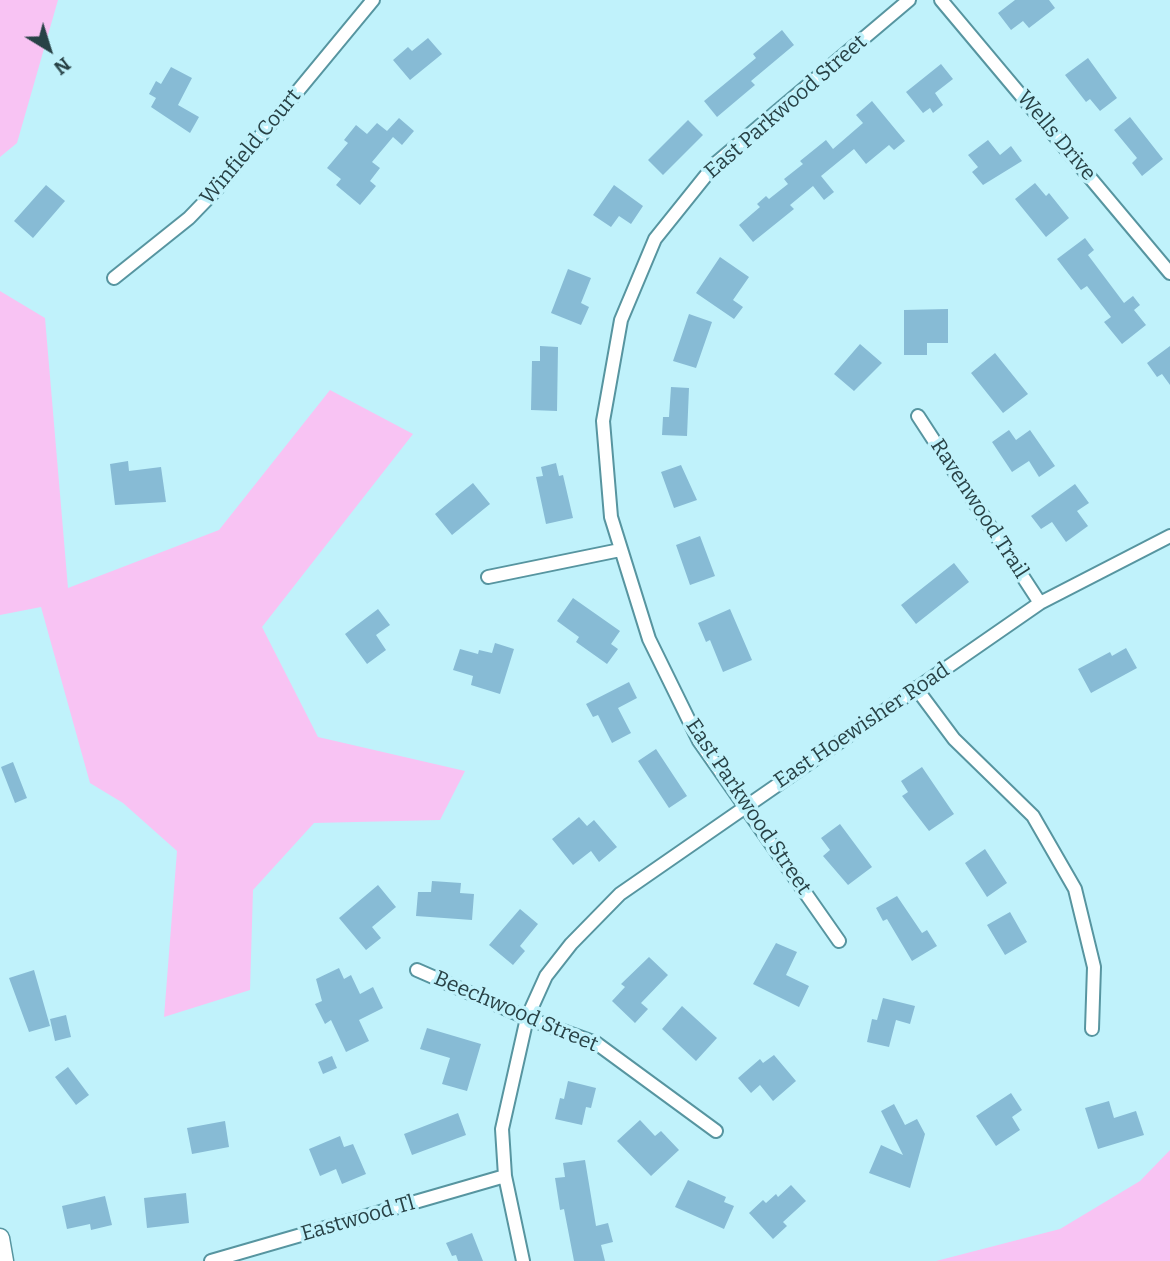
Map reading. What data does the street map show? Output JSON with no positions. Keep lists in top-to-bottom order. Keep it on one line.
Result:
{"streets":{"street":["East Parkwood Street","Wells Drive","Winfield Court","Ravenwood Trail","East Hoewisher Road","Beechwood Street","Eastwood Tl"]},"crossings":[["East Parkwood Street","East Hoewisher Road"],["Ravenwood Trail","East Hoewisher Road"],["East Hoewisher Road","Beechwood Street"],["East Hoewisher Road","Eastwood Tl"]],"north":"bottom right"}
